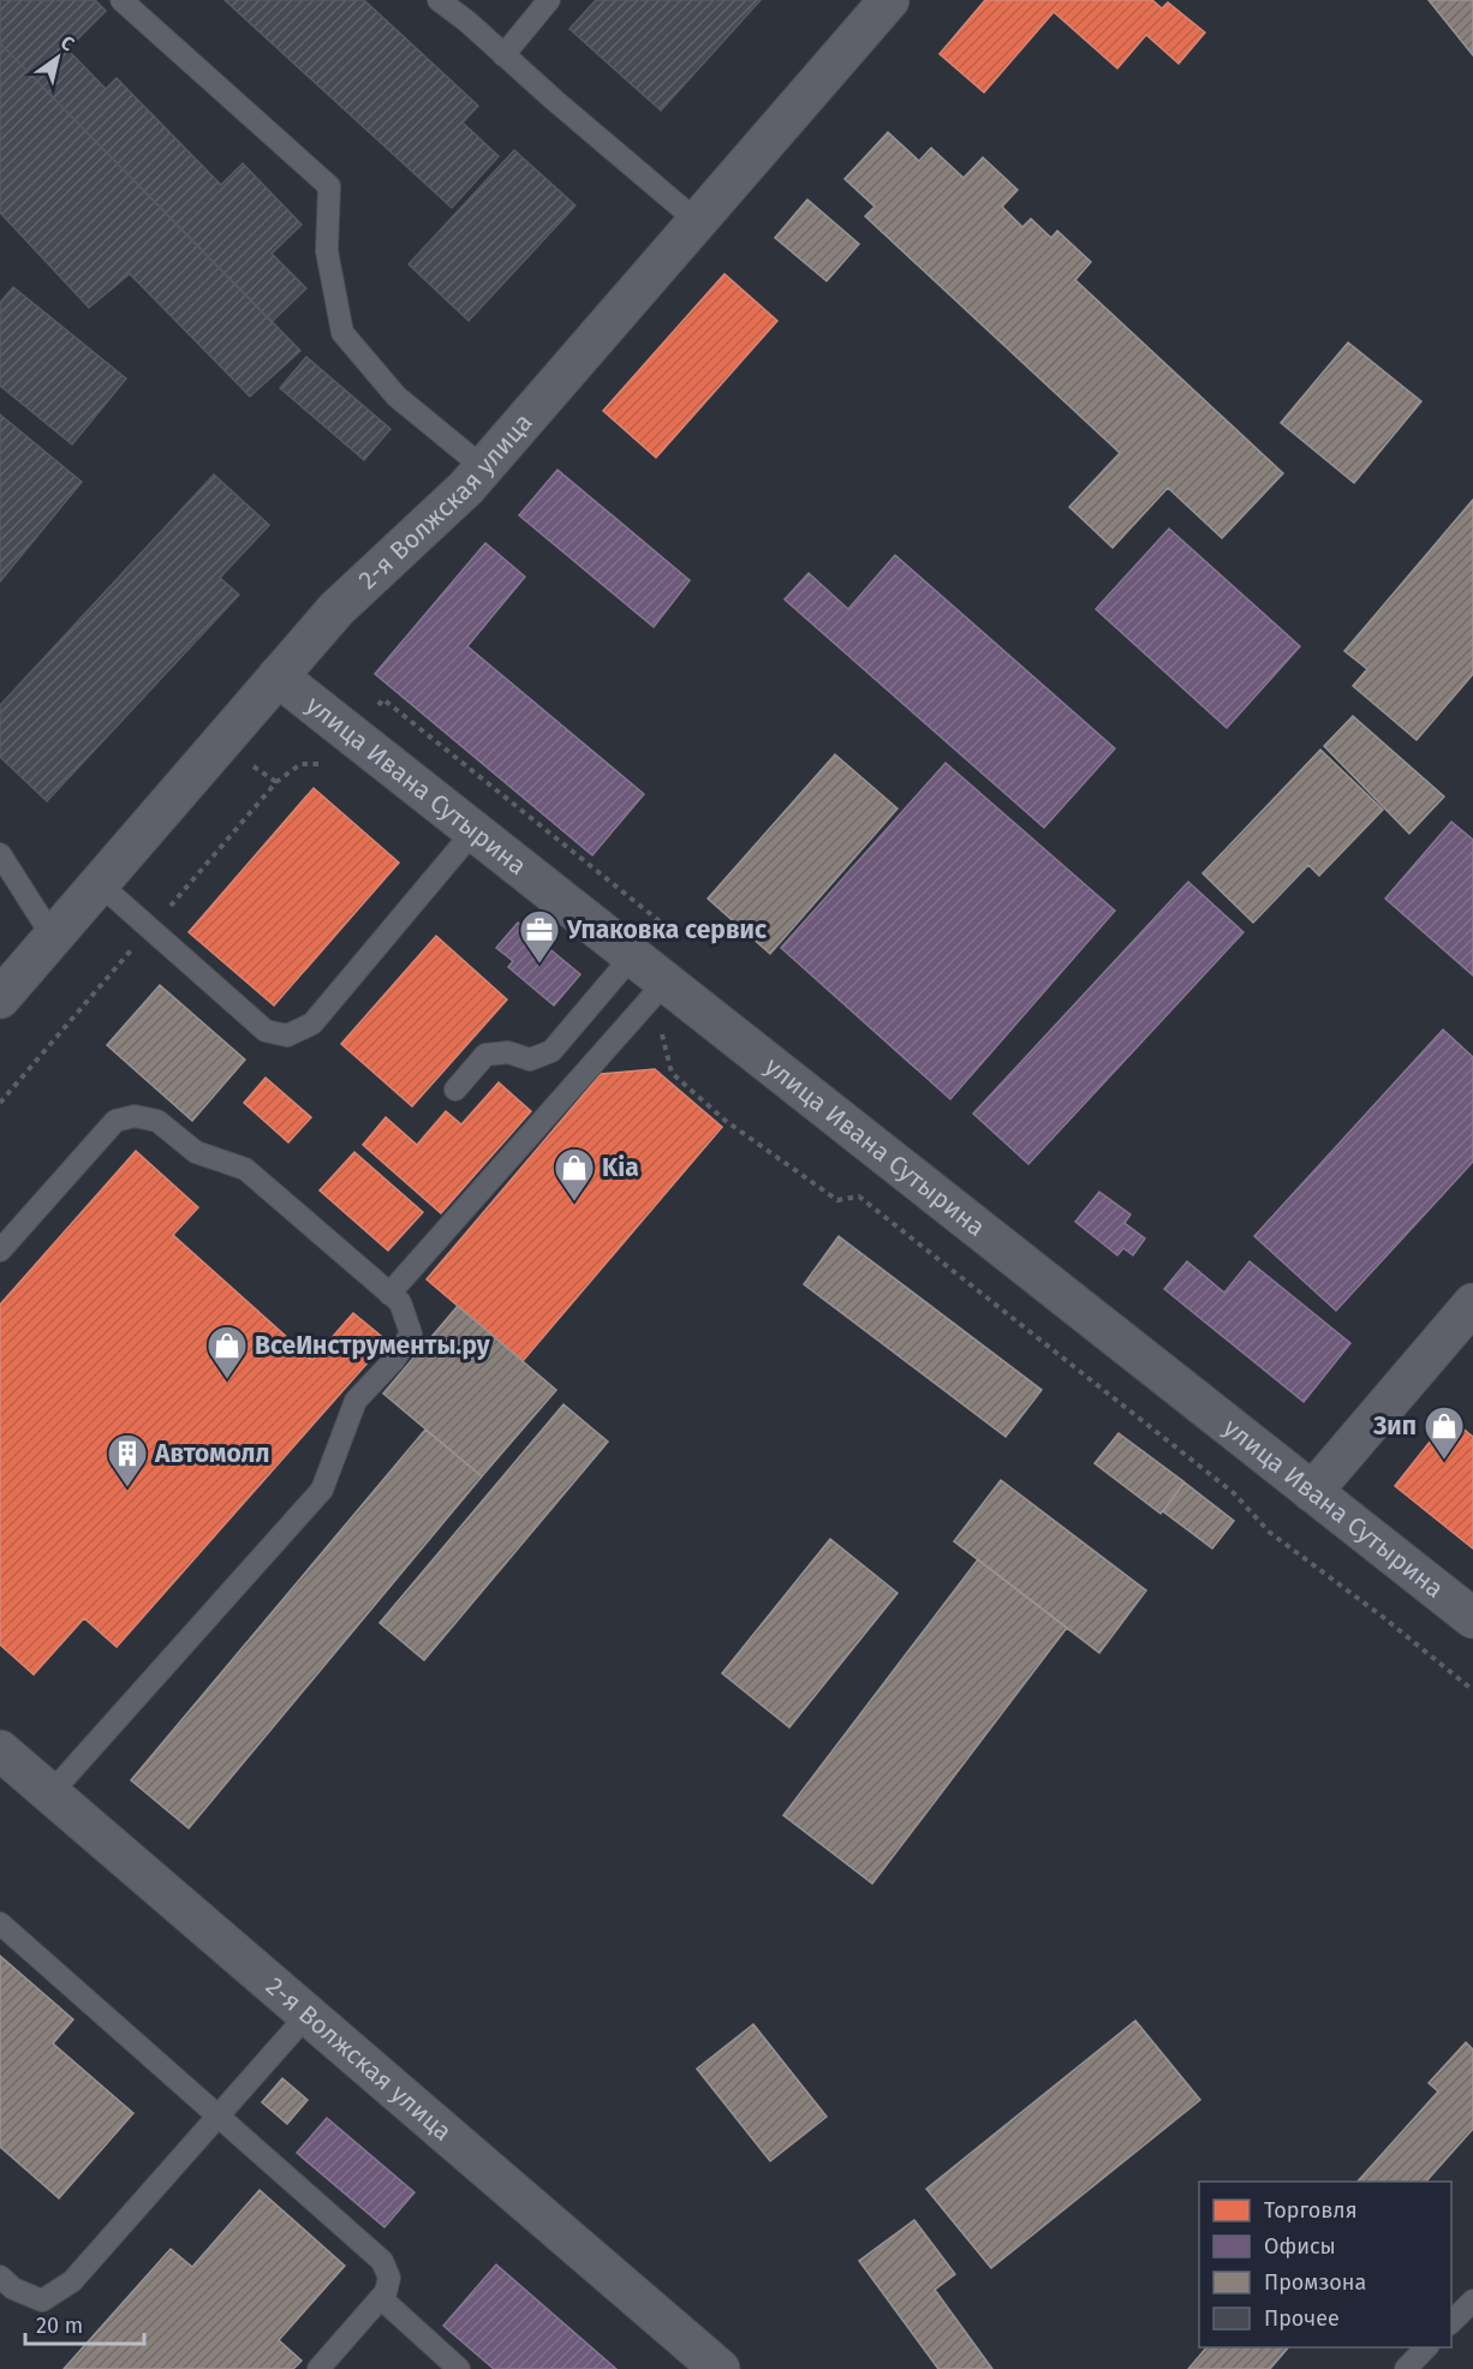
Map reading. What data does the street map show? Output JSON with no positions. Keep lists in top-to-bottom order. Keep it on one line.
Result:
{"streets":{"street":["2-я Волжская улица","улица Ивана Сутырина"]},"crossings":[["2-я Волжская улица","улица Ивана Сутырина"]],"places":{"office":["Упаковка сервис"],"shop":["Kia","ВсеИнструменты.ру","Зип"],"building":["Автомолл"]},"legend":["Торговля","Офисы","Промзона","Прочее"],"scale_bar":"20 m","north":"top right"}
